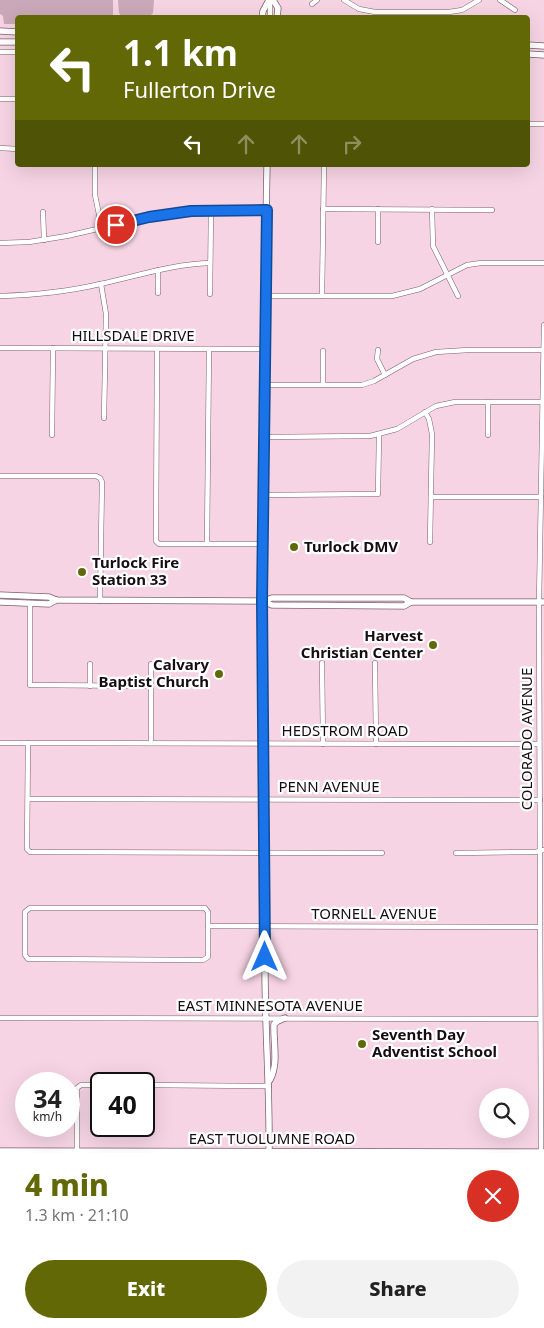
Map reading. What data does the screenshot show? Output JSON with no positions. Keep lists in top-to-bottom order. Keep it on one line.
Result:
{"streets":{"street":["HILLSDALE DRIVE","HEDSTROM ROAD","COLORADO AVENUE","PENN AVENUE","TORNELL AVENUE","EAST MINNESOTA AVENUE","EAST TUOLUMNE ROAD"]},"crossings":[["HEDSTROM ROAD","COLORADO AVENUE"],["COLORADO AVENUE","PENN AVENUE"],["COLORADO AVENUE","TORNELL AVENUE"],["COLORADO AVENUE","EAST MINNESOTA AVENUE"],["COLORADO AVENUE","EAST TUOLUMNE ROAD"]],"places":["Turlock DMV","Turlock Fire Station 33","Harvest Christian Center","Calvary Baptist Church","Seventh Day Adventist School"],"page":{"turn":["1.1 km","Fullerton Drive"],"speed":"34 km/h","limit":"40","heading":["4 min","1.3 km · 21:10"],"buttons":["Exit","Share"]}}
